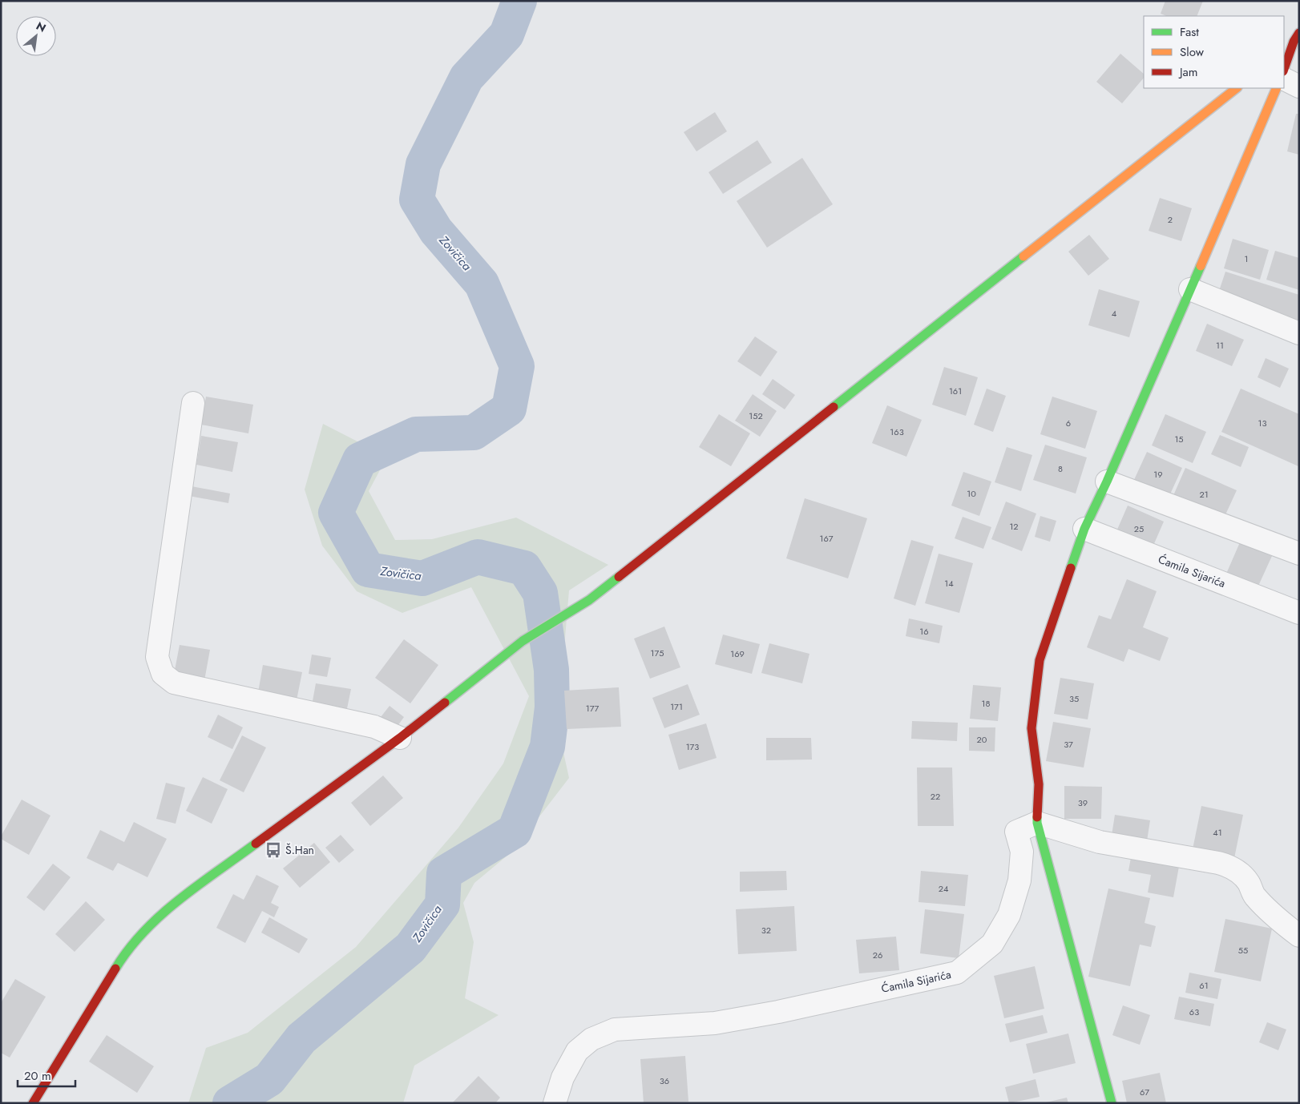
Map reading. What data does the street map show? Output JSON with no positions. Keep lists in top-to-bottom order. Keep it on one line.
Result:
{"streets":{"street":["Ćamila Sijarića"]},"water":["Zovičica"],"places":{"bus stop":["Š.Han"]},"house_numbers":["2","1","4","11","161","152","6","13","163","15","8","19","10","21","12","25","167","14","16","175","169","35","18","171","177","20","37","173","22","39","41","24","32","55","26","61","63","36","67"],"legend":["Fast","Slow","Jam"],"scale_bar":"20 m","north":"top right"}
